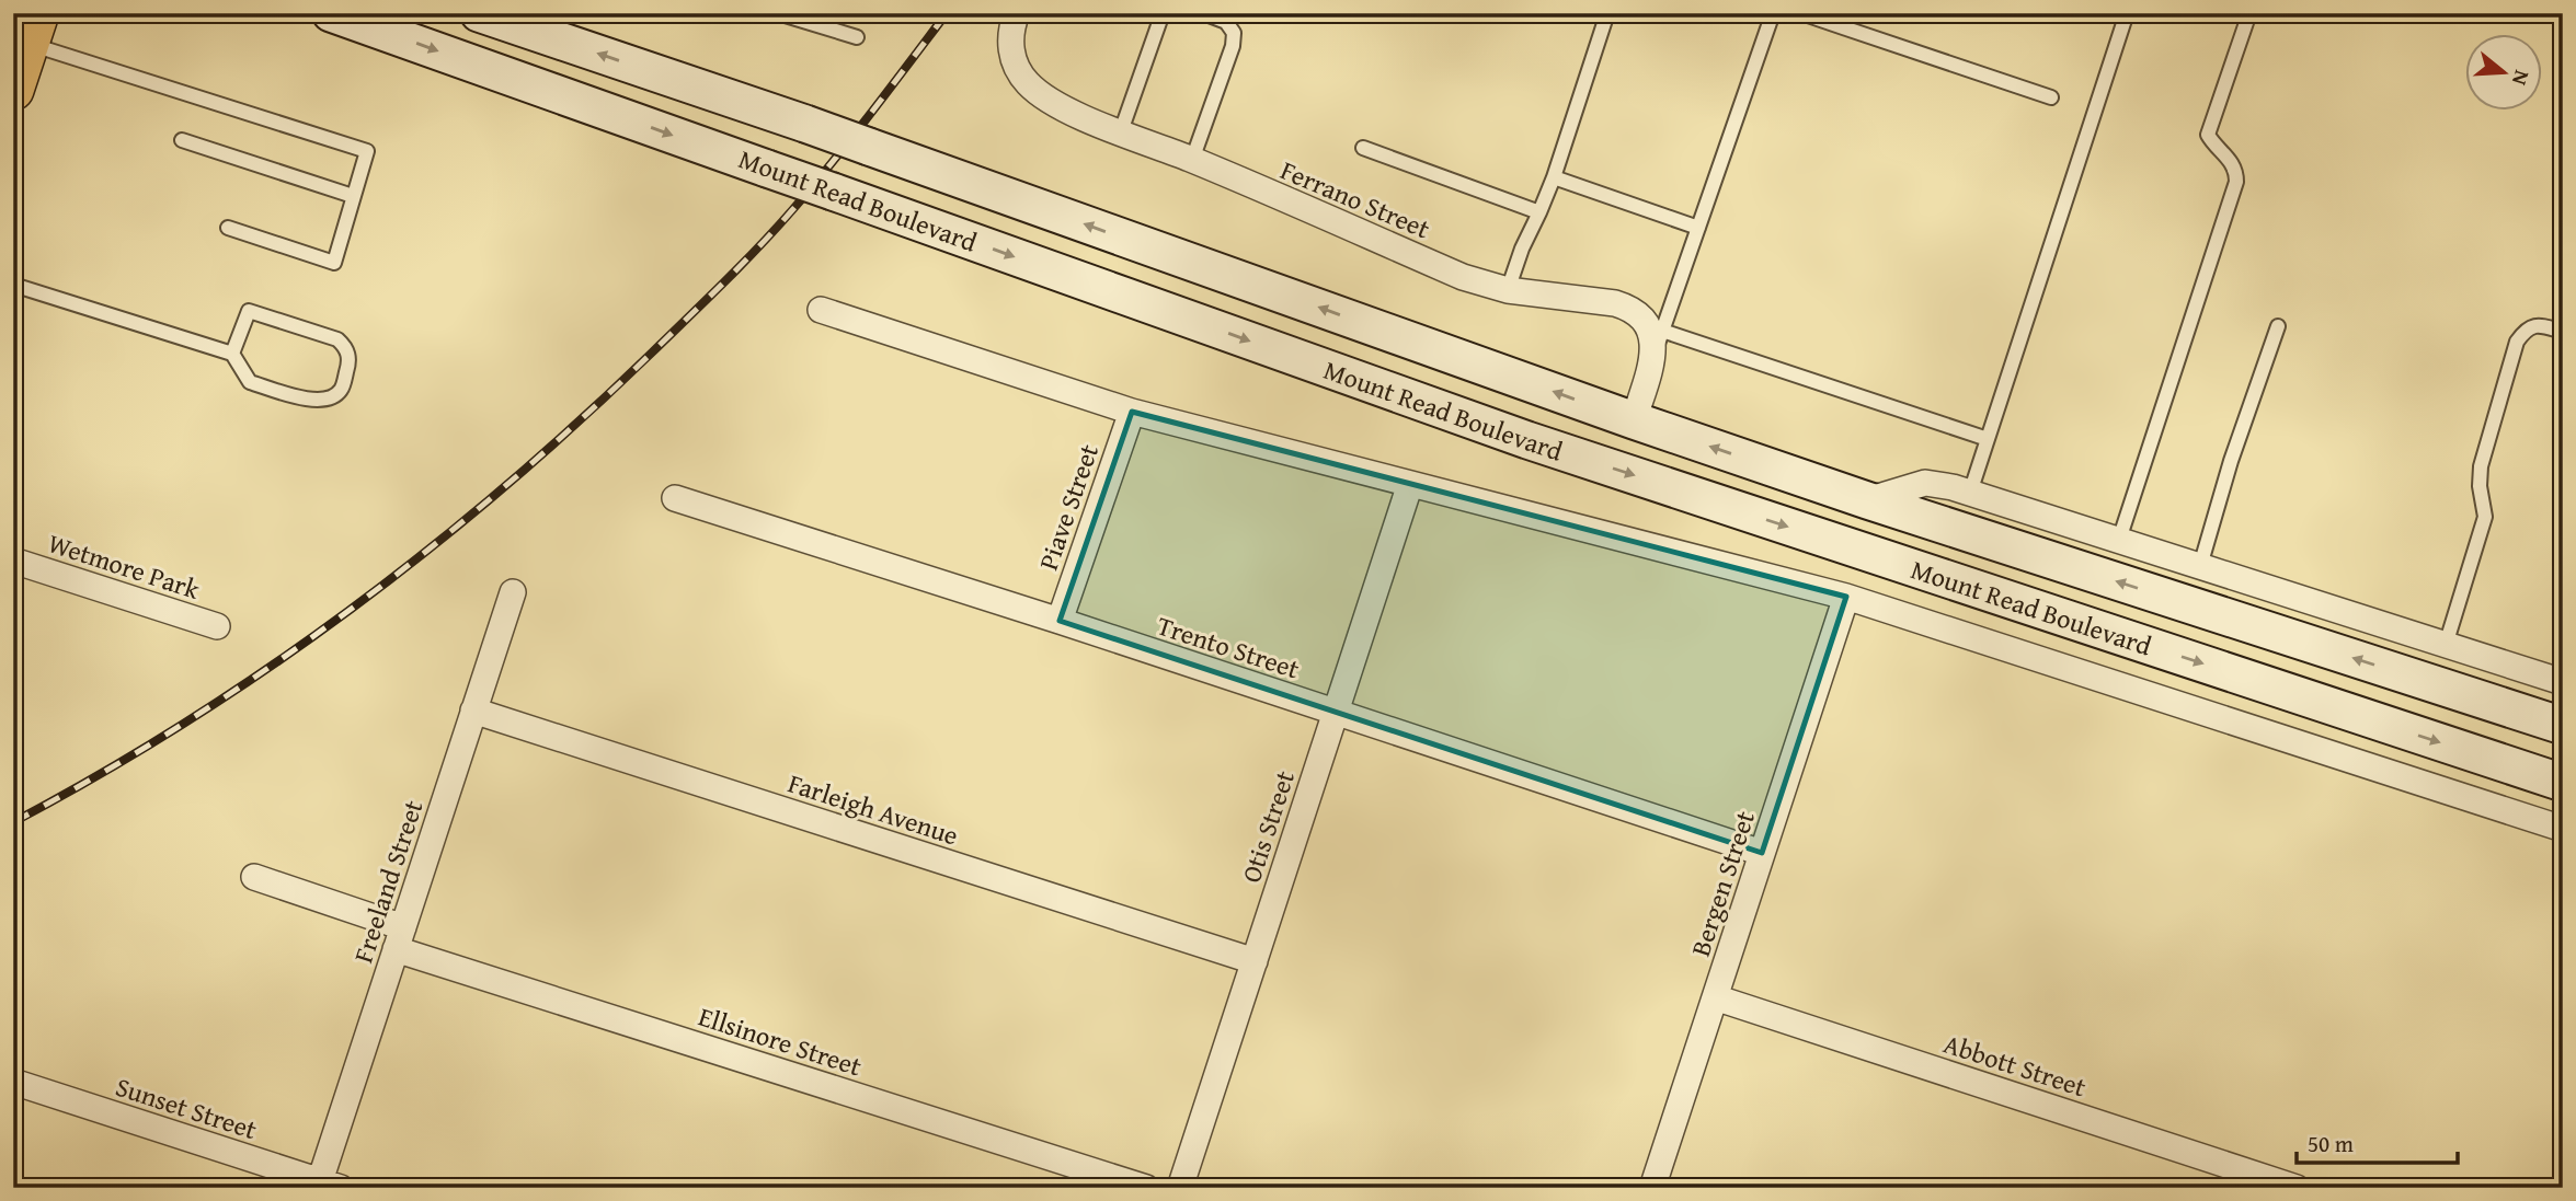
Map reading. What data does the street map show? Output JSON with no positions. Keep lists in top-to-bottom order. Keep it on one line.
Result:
{"streets":{"main road":["Mount Read Boulevard"],"street":["Ferrano Street","Piave Street","Wetmore Park","Trento Street","Farleigh Avenue","Otis Street","Freeland Street","Bergen Street","Ellsinore Street","Abbott Street","Sunset Street"]},"crossings":[["Mount Read Boulevard","Piave Street"],["Mount Read Boulevard","Otis Street"],["Mount Read Boulevard","Bergen Street"],["Piave Street","Trento Street"],["Trento Street","Otis Street"],["Trento Street","Bergen Street"],["Farleigh Avenue","Otis Street"],["Farleigh Avenue","Freeland Street"],["Freeland Street","Ellsinore Street"],["Freeland Street","Sunset Street"],["Bergen Street","Abbott Street"]],"scale_bar":"50 m","north":"right"}
